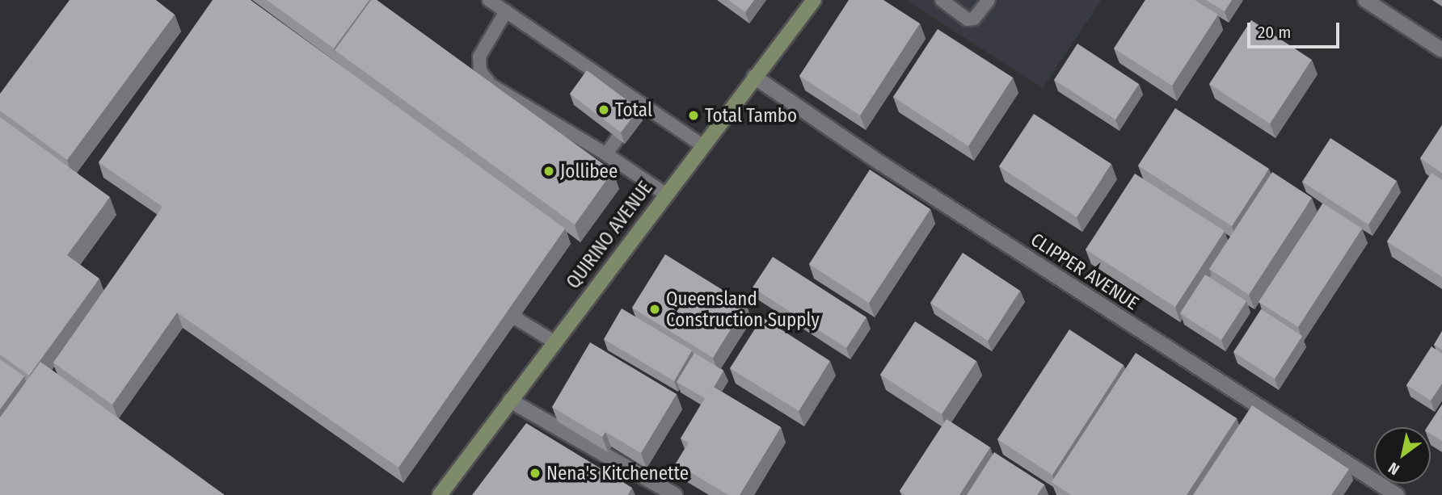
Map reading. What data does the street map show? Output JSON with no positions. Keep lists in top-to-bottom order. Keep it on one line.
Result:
{"streets":{"main road":["QUIRINO AVENUE"],"street":["CLIPPER AVENUE"]},"crossings":[["QUIRINO AVENUE","CLIPPER AVENUE"]],"places":["Total","Total Tambo","Jollibee","Queensland Construction Supply","Nena's Kitchenette"],"scale_bar":"20 m","north":"bottom left"}
